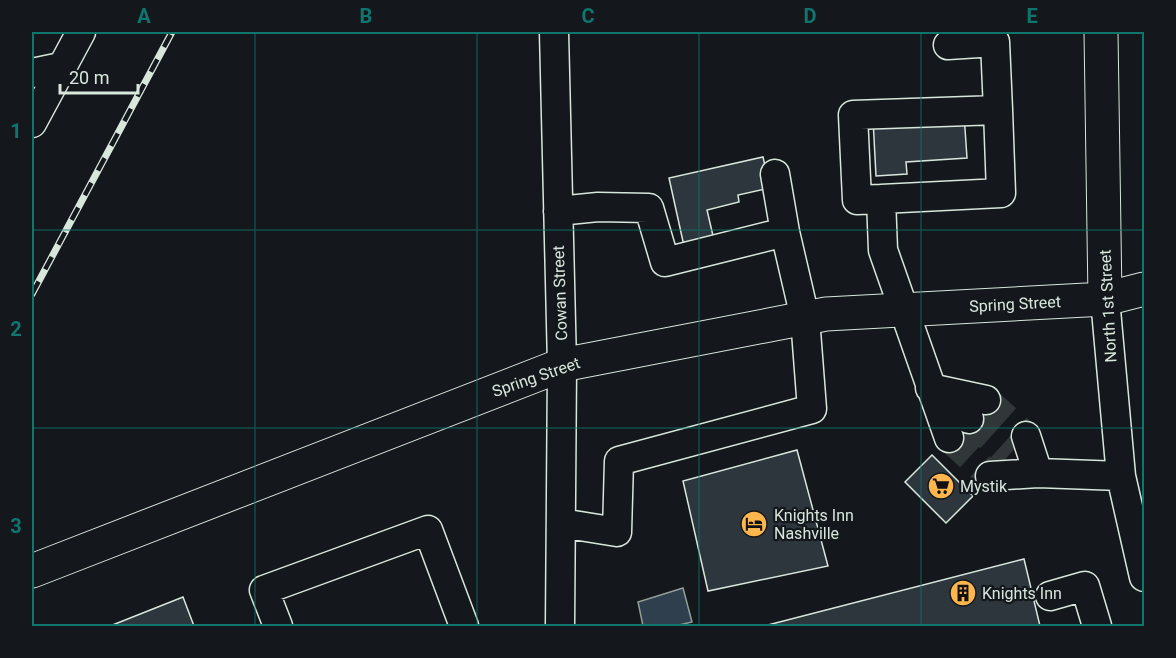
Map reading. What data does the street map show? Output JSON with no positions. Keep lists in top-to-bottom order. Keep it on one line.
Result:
{"streets":{"main road":["Spring Street","North 1st Street"],"street":["Cowan Street"]},"crossings":[["Cowan Street","Spring Street"],["Spring Street","North 1st Street"]],"places":{"supermarket":["Mystik"],"hotel":["Knights Inn Nashville"],"building":["Knights Inn"]},"scale_bar":"20 m","grid":{"columns":["A","B","C","D","E"],"rows":["1","2","3"]}}
